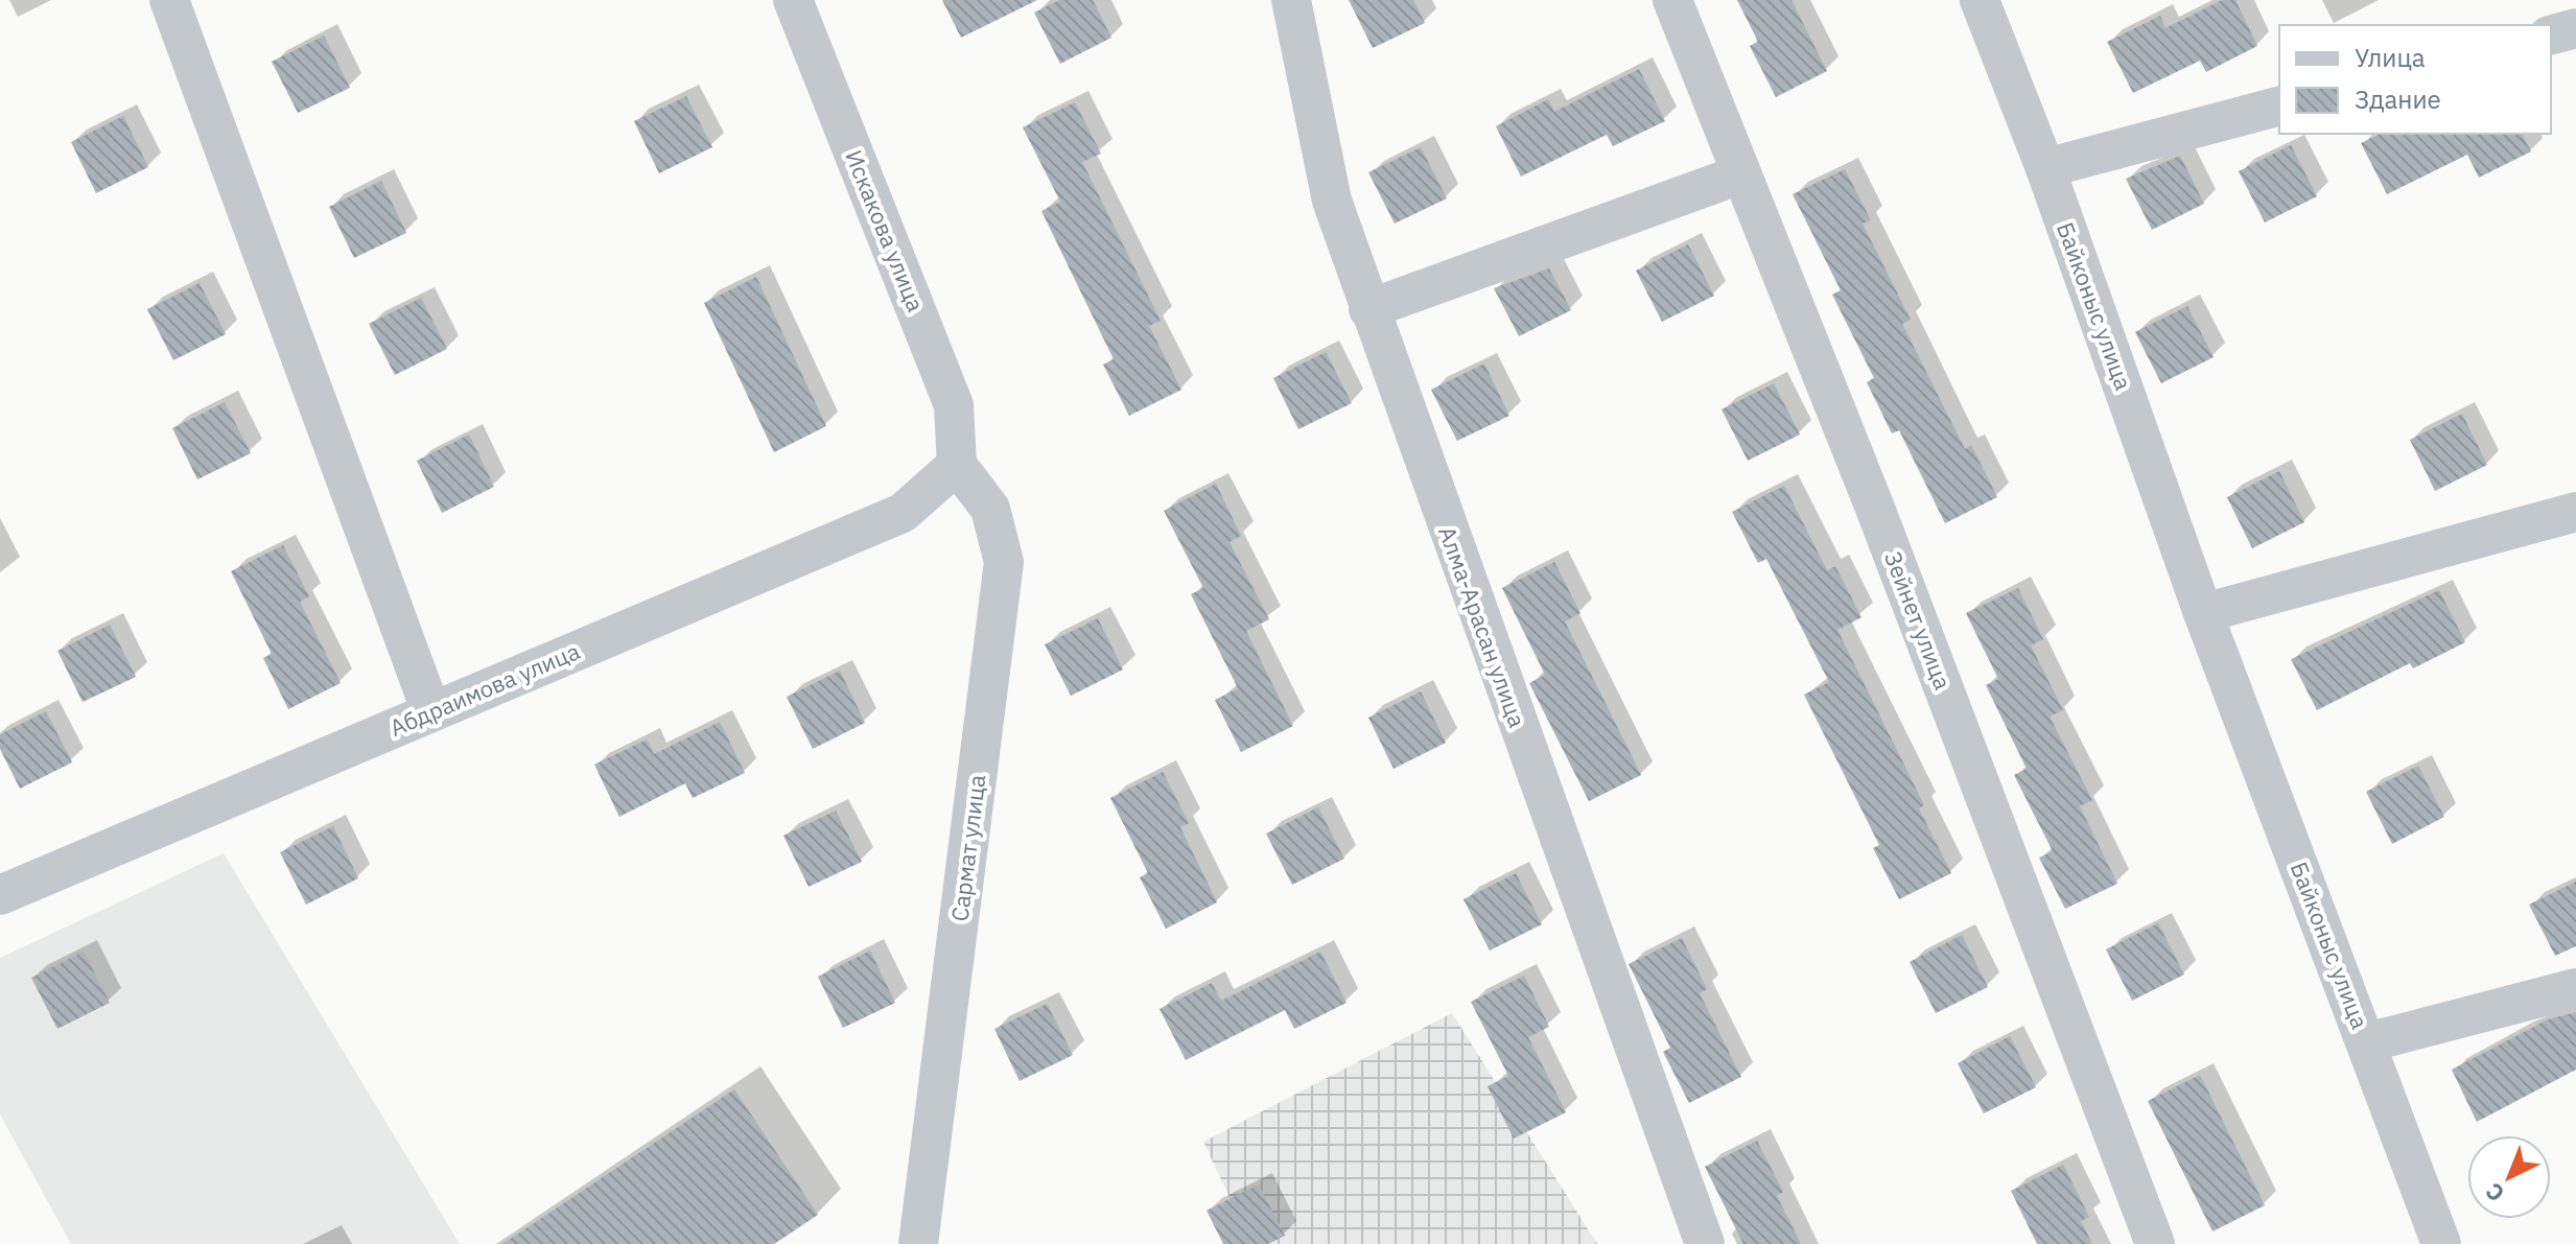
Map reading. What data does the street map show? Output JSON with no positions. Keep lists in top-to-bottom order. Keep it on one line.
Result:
{"streets":{"street":["Искакова улица","Байконыс улица","Зейнет улица","Алма-Арасан улица","Абдраимова улица","Сармат улица"]},"crossings":[["Искакова улица","Абдраимова улица"],["Искакова улица","Сармат улица"],["Абдраимова улица","Сармат улица"]],"legend":["Улица","Здание"],"north":"bottom left"}
